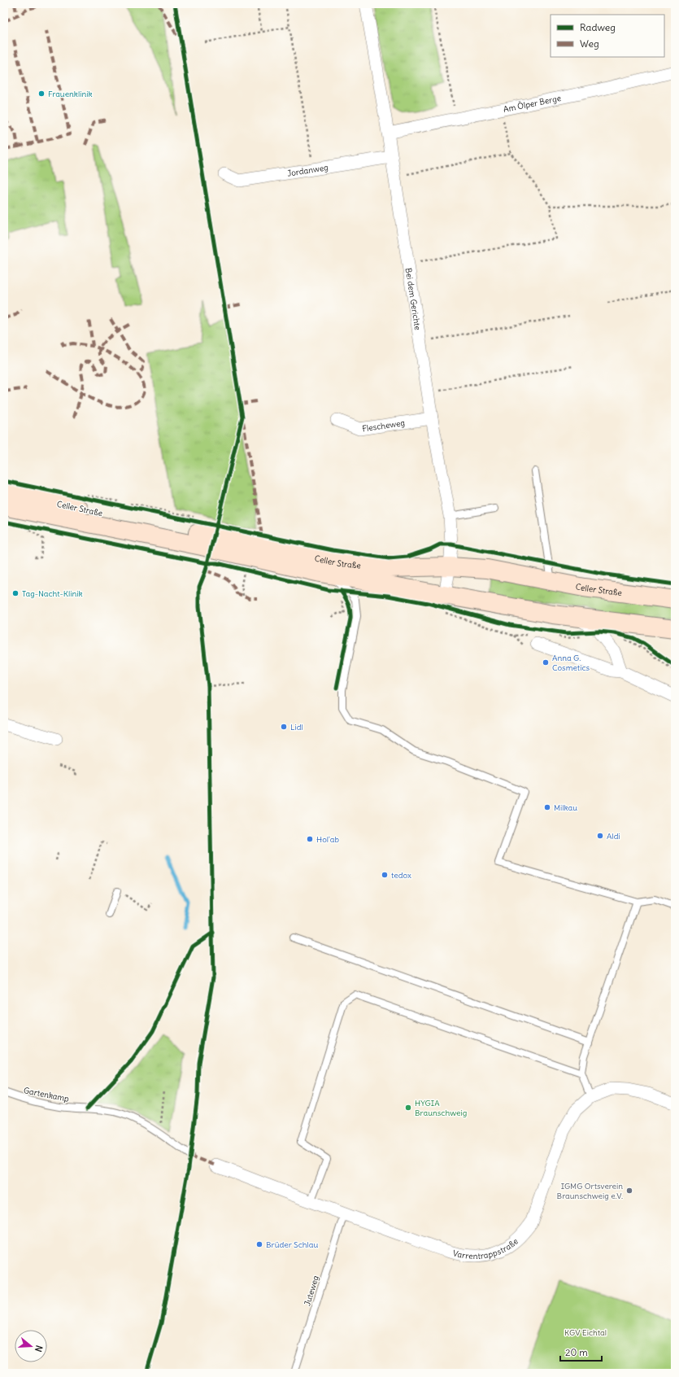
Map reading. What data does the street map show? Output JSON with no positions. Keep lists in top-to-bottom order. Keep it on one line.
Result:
{"streets":{"main road":["Celler Straße"],"street":["Am Ölper Berge","Jordanweg","Bei dem Gerichte","Flescheweg","Varrentrappstraße"],"lane":["Gartenkamp","Juteweg"]},"crossings":[["Am Ölper Berge","Bei dem Gerichte"],["Jordanweg","Bei dem Gerichte"],["Bei dem Gerichte","Flescheweg"],["Bei dem Gerichte","Celler Straße"],["Varrentrappstraße","Juteweg"]],"parks":["KGV Eichtal"],"places":["Frauenklinik","Tag-Nacht-Klinik","Anna G. Cosmetics","Lidl","Milkau","Aldi","Hol'ab","tedox","HYGIA Braunschweig","IGMG Ortsverein Braunschweig e.V.","Brüder Schlau"],"legend":["Radweg","Weg"],"scale_bar":"20 m","north":"right"}
